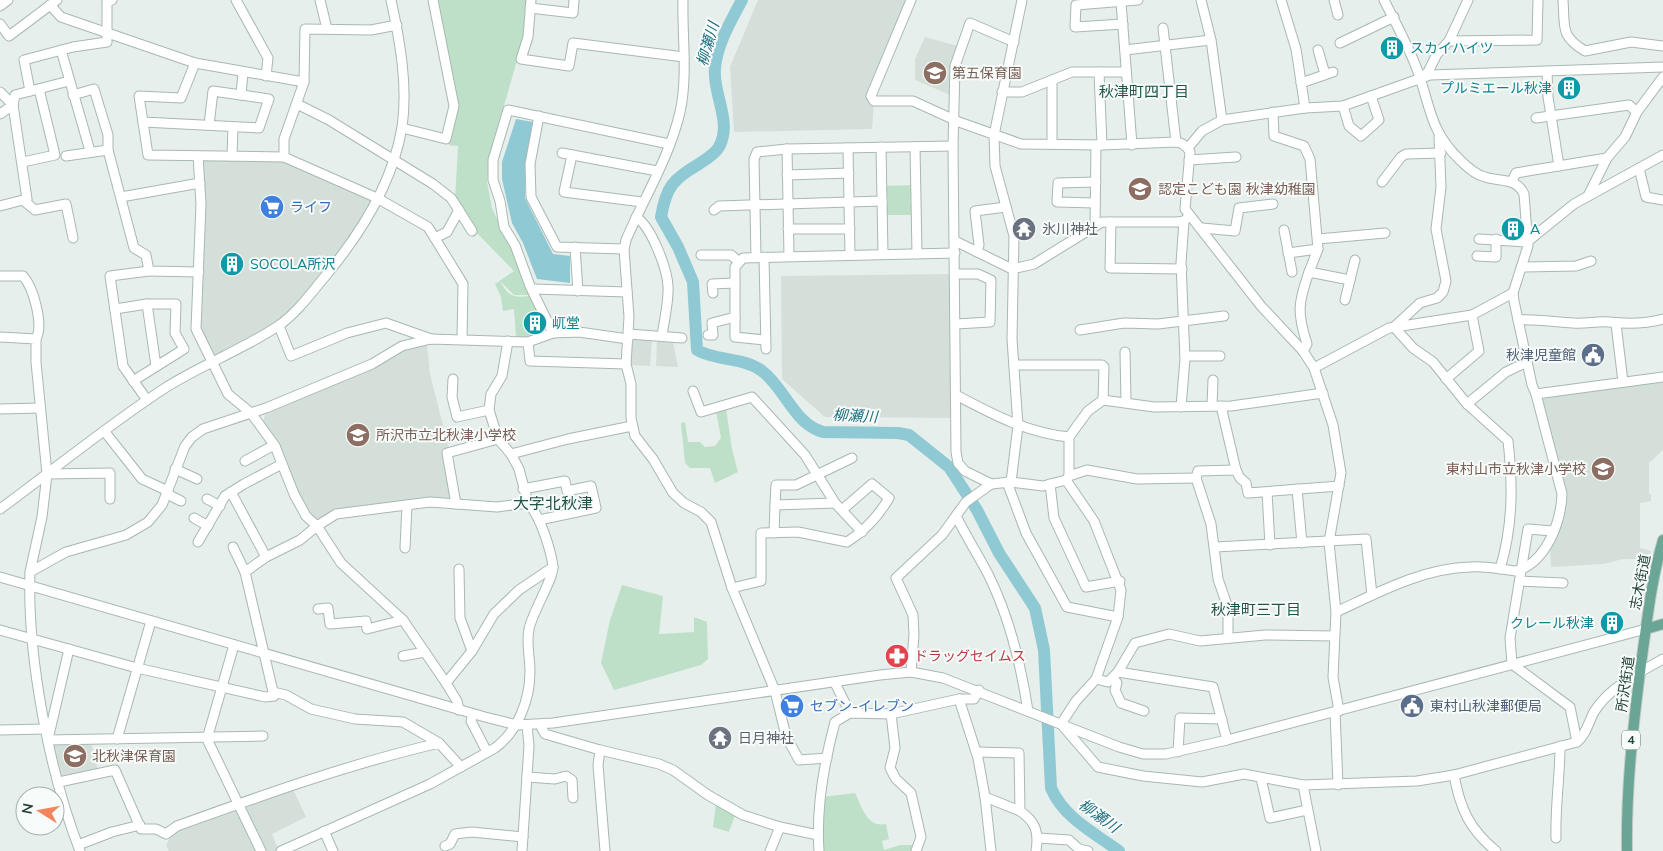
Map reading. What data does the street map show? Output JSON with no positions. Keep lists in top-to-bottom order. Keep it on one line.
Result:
{"streets":{"main road":["志木街道","所沢街道","4"]},"crossings":[["志木街道","所沢街道"]],"districts":["秋津町四丁目","大字北秋津","秋津町三丁目"],"water":["柳瀬川"],"places":{"building":["スカイハイツ","プルミエール秋津","A","SOCOLA所沢","屼堂","クレール秋津"],"school or university":["第五保育園","認定こども園 秋津幼稚園","所沢市立北秋津小学校","東村山市立秋津小学校","北秋津保育園"],"supermarket":["ライフ","セブン-イレブン"],"temple":["氷川神社","日月神社"],"public building":["秋津児童館","東村山秋津郵便局"],"pharmacy":["ドラッグセイムス"]},"north":"left"}
